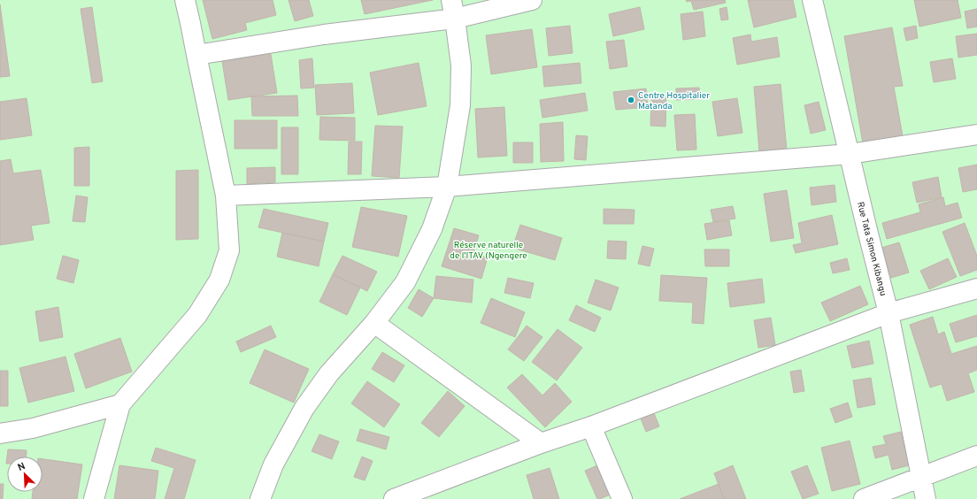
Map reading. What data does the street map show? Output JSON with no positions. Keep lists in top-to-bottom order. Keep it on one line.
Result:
{"streets":{"street":["Rue Tata Simon Kibangu"]},"parks":["Réserve naturelle de l'ITAV (Ngengere"],"places":["Centre Hospitalier Matanda"],"north":"top left"}
